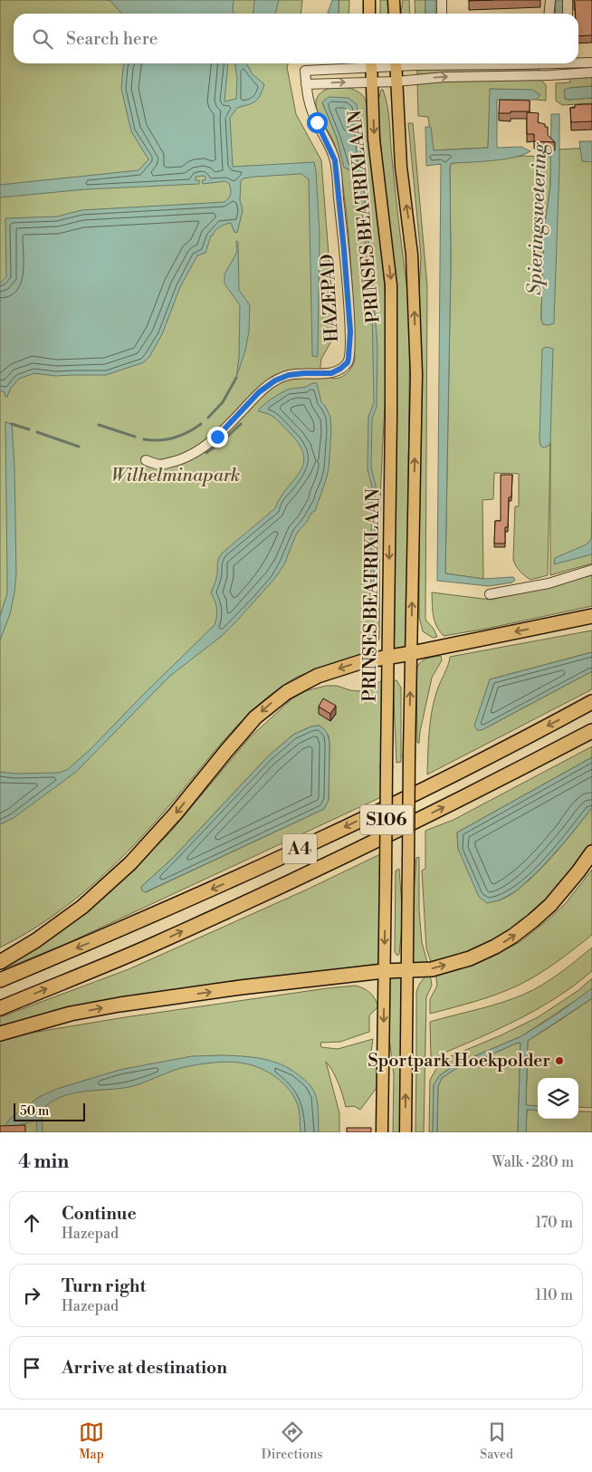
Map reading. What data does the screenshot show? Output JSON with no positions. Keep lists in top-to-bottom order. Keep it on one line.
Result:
{"streets":{"highway":["A4"],"main road":["PRINSES BEATRIXLAAN","S106"],"street":["HAZEPAD"]},"crossings":[["PRINSES BEATRIXLAAN","HAZEPAD"]],"water":["Spieringswetering"],"parks":["Wilhelminapark"],"places":["Sportpark Hoekpolder"],"scale_bar":"50 m","page":{"search":"Search here","scale":"50 m","heading":["4 min","Walk · 280 m"],"list":[["Continue","Hazepad","170 m"],["Turn right","Hazepad","110 m"],"Arrive at destination"],"nav":["Map","Directions","Saved"]}}
